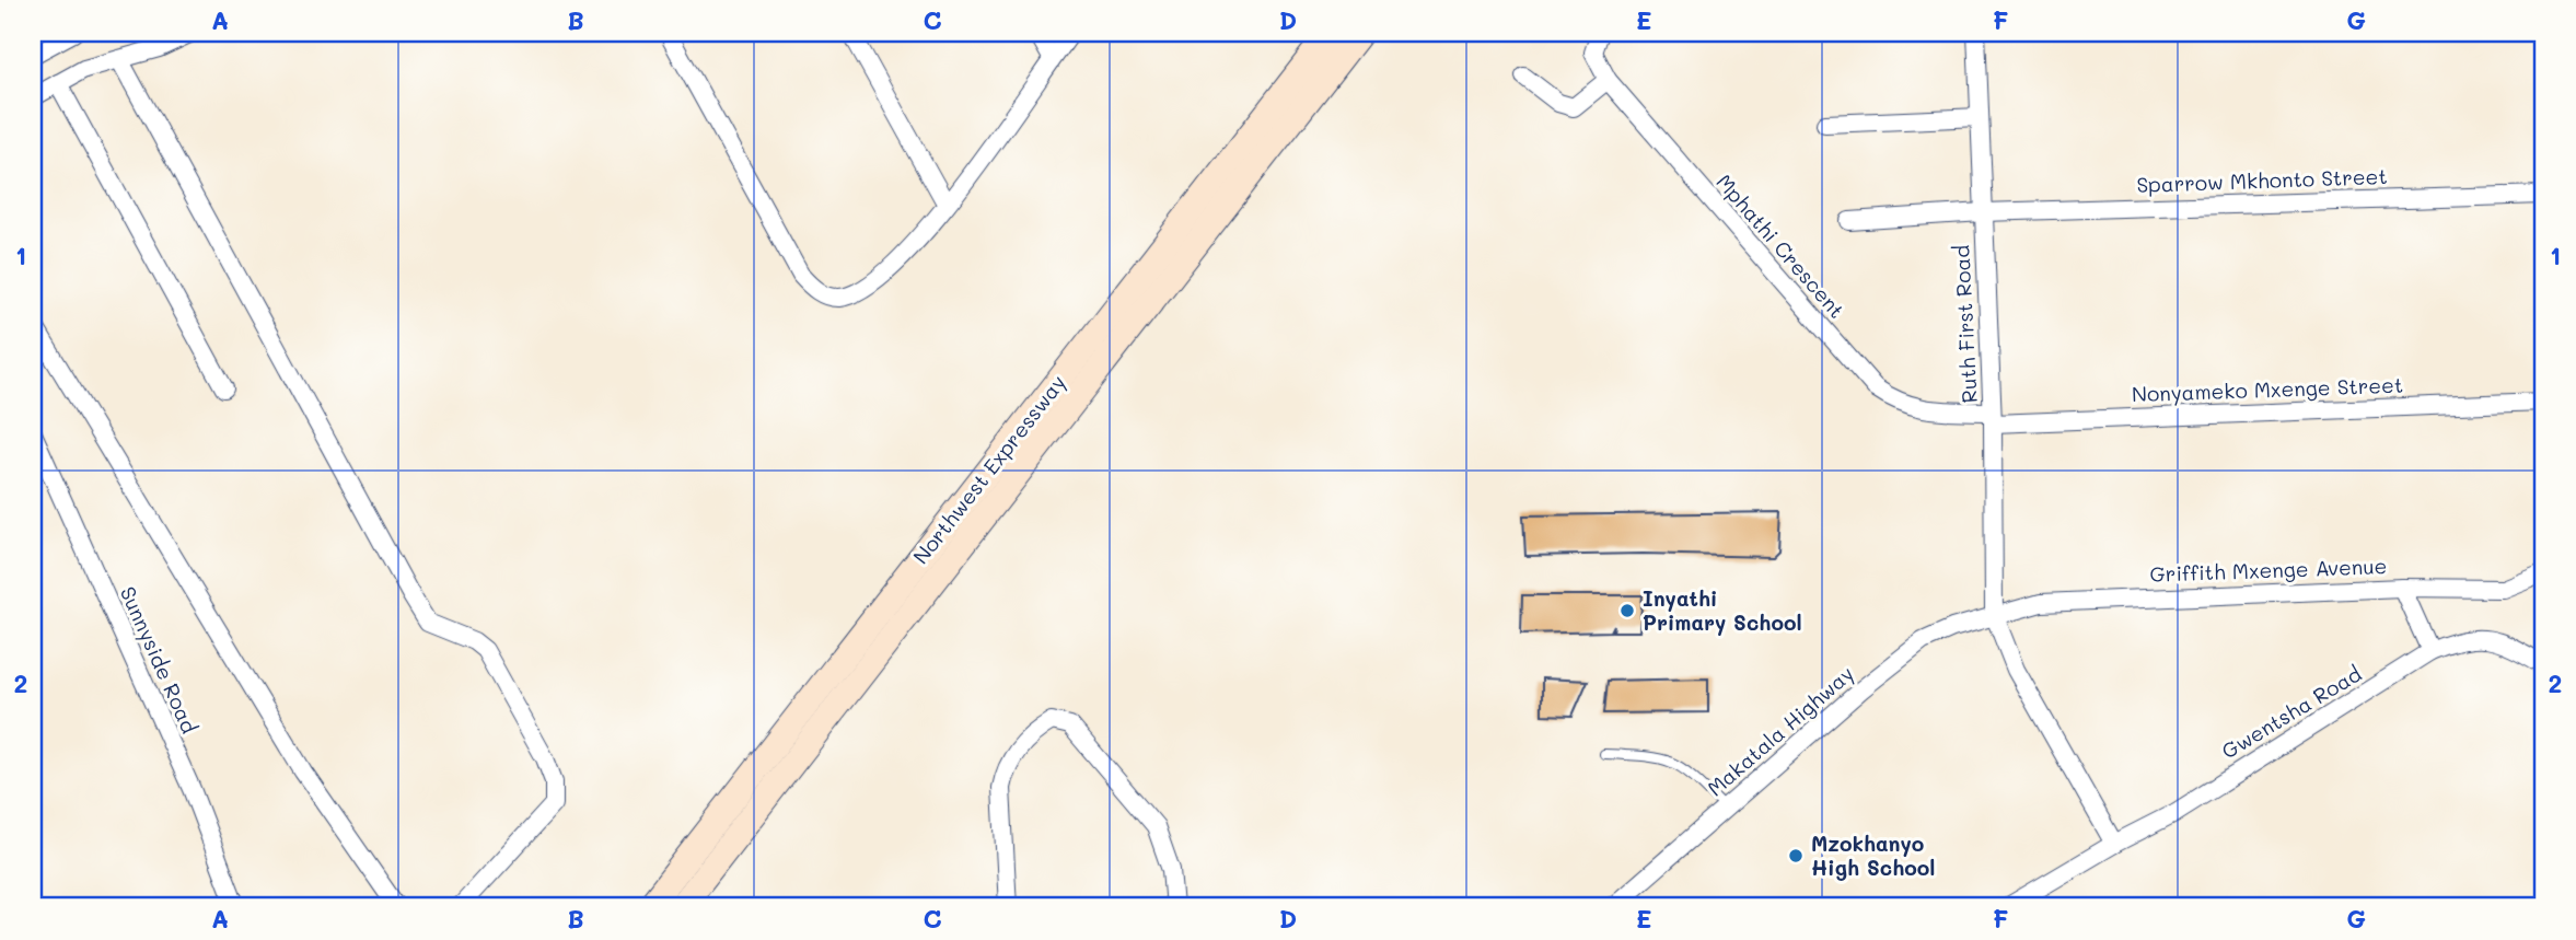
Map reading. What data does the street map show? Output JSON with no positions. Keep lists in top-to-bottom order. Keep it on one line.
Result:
{"streets":{"main road":["Northwest Expressway"],"street":["Sparrow Mkhonto Street","Mphathi Crescent","Ruth First Road","Nonyameko Mxenge Street","Griffith Mxenge Avenue","Sunnyside Road","Gwentsha Road","Makatala Highway"]},"crossings":[["Sparrow Mkhonto Street","Ruth First Road"],["Mphathi Crescent","Ruth First Road"],["Mphathi Crescent","Nonyameko Mxenge Street"],["Ruth First Road","Nonyameko Mxenge Street"],["Ruth First Road","Griffith Mxenge Avenue"],["Ruth First Road","Makatala Highway"],["Griffith Mxenge Avenue","Makatala Highway"]],"places":["Inyathi Primary School","Mzokhanyo High School"],"grid":{"columns":["A","B","C","D","E","F","G"],"rows":["1","2"]}}
